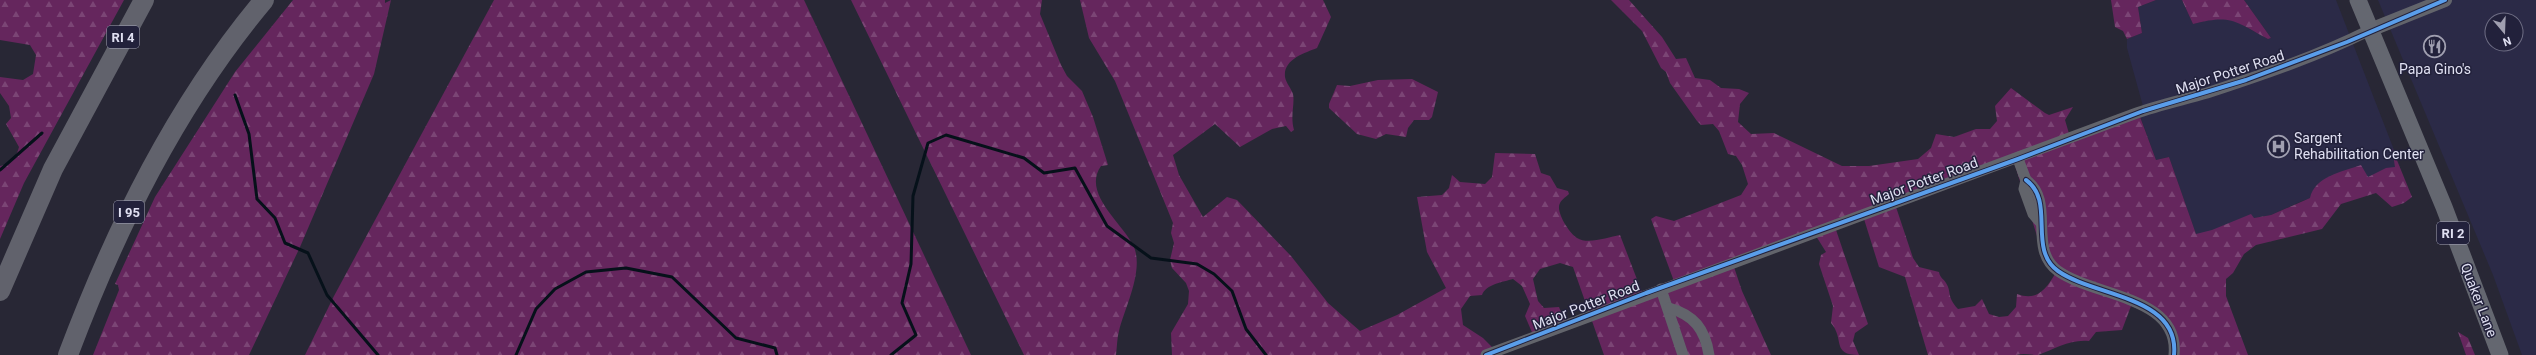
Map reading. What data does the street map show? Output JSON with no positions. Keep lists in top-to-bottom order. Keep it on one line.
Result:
{"streets":{"highway":["RI 4","I 95"],"main road":["RI 2","Quaker Lane"],"street":["Major Potter Road"]},"crossings":[["Major Potter Road","Quaker Lane"]],"places":{"restaurant":["Papa Gino's"],"hospital":["Sargent Rehabilitation Center"]},"north":"bottom"}
